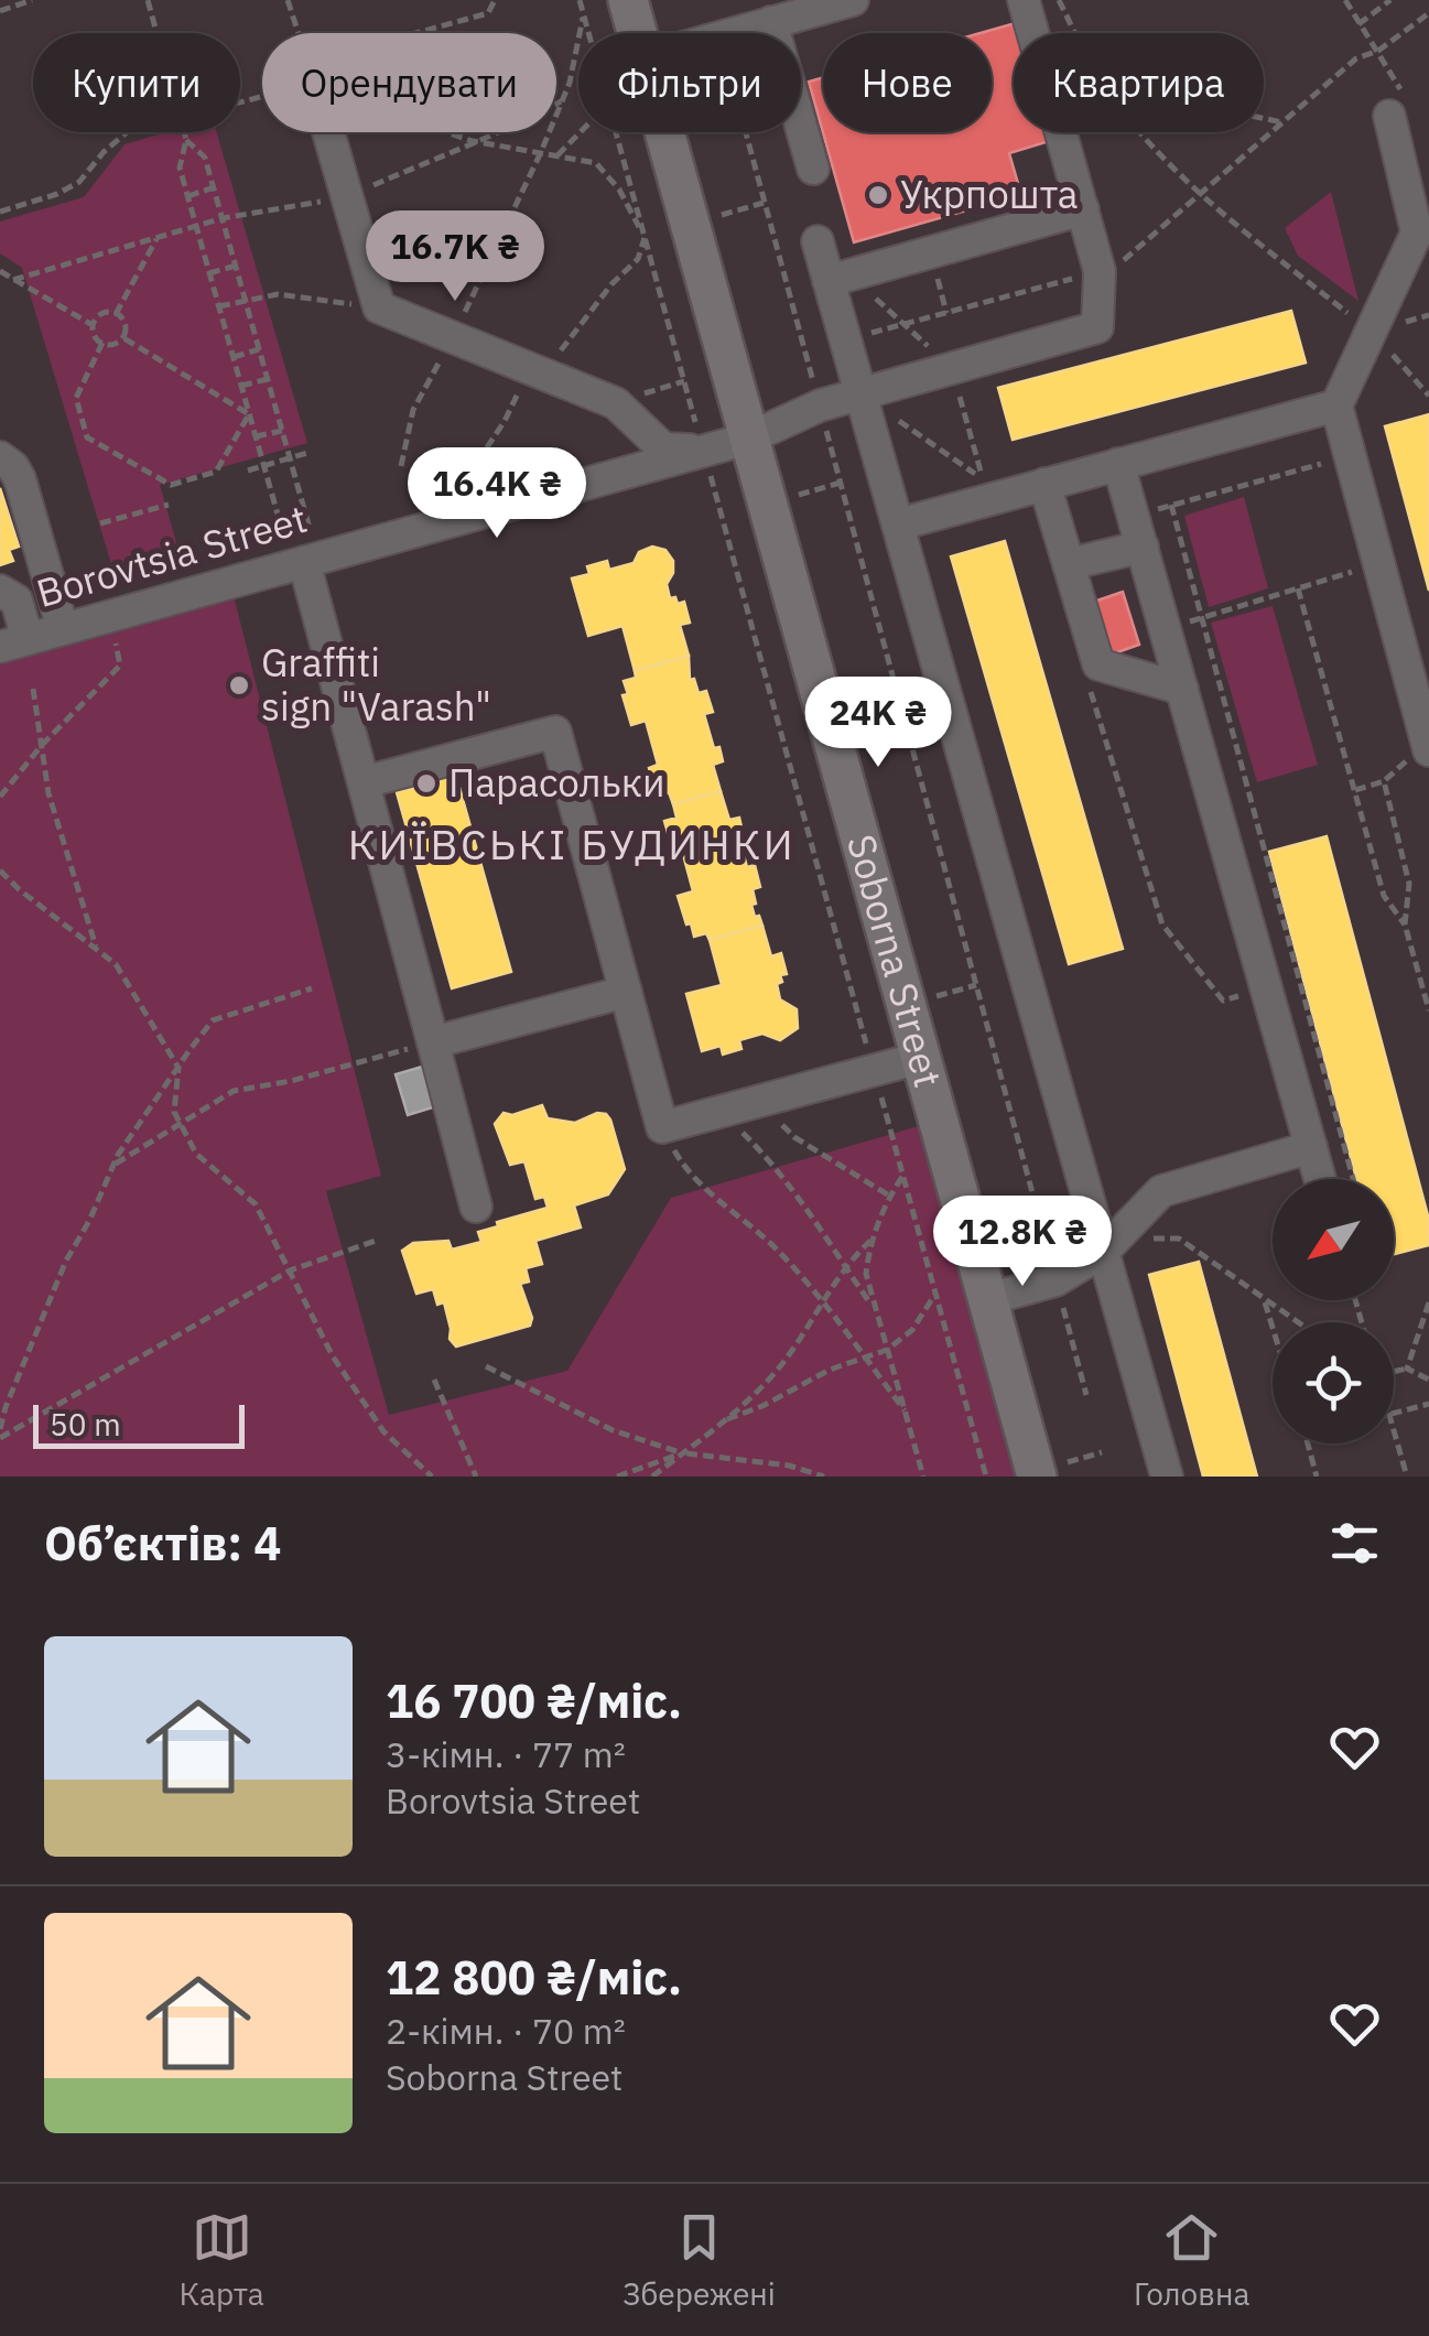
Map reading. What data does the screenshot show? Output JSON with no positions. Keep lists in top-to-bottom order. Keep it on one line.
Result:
{"streets":{"main road":["Soborna Street"],"street":["Borovtsia Street"]},"crossings":[["Borovtsia Street","Soborna Street"]],"districts":["КИЇВСЬКІ БУДИНКИ"],"places":["Укрпошта","Graffiti sign \"Varash\"","Парасольки"],"scale_bar":"50 m","north":"bottom left","page":{"chip":["Купити","Орендувати","Фільтри","Нове","Квартира"],"price":["16.7K ₴","16.4K ₴","24K ₴","12.8K ₴"],"scale":"50 m","heading":"Об’єктів: 4","list":[{"name":"16 700 ₴/міс.","note":"3-кімн. · 77 m² · Borovtsia Street"},{"name":"12 800 ₴/міс.","note":"2-кімн. · 70 m² · Soborna Street"}],"tabs":["Карта","Збережені","Головна"]}}
